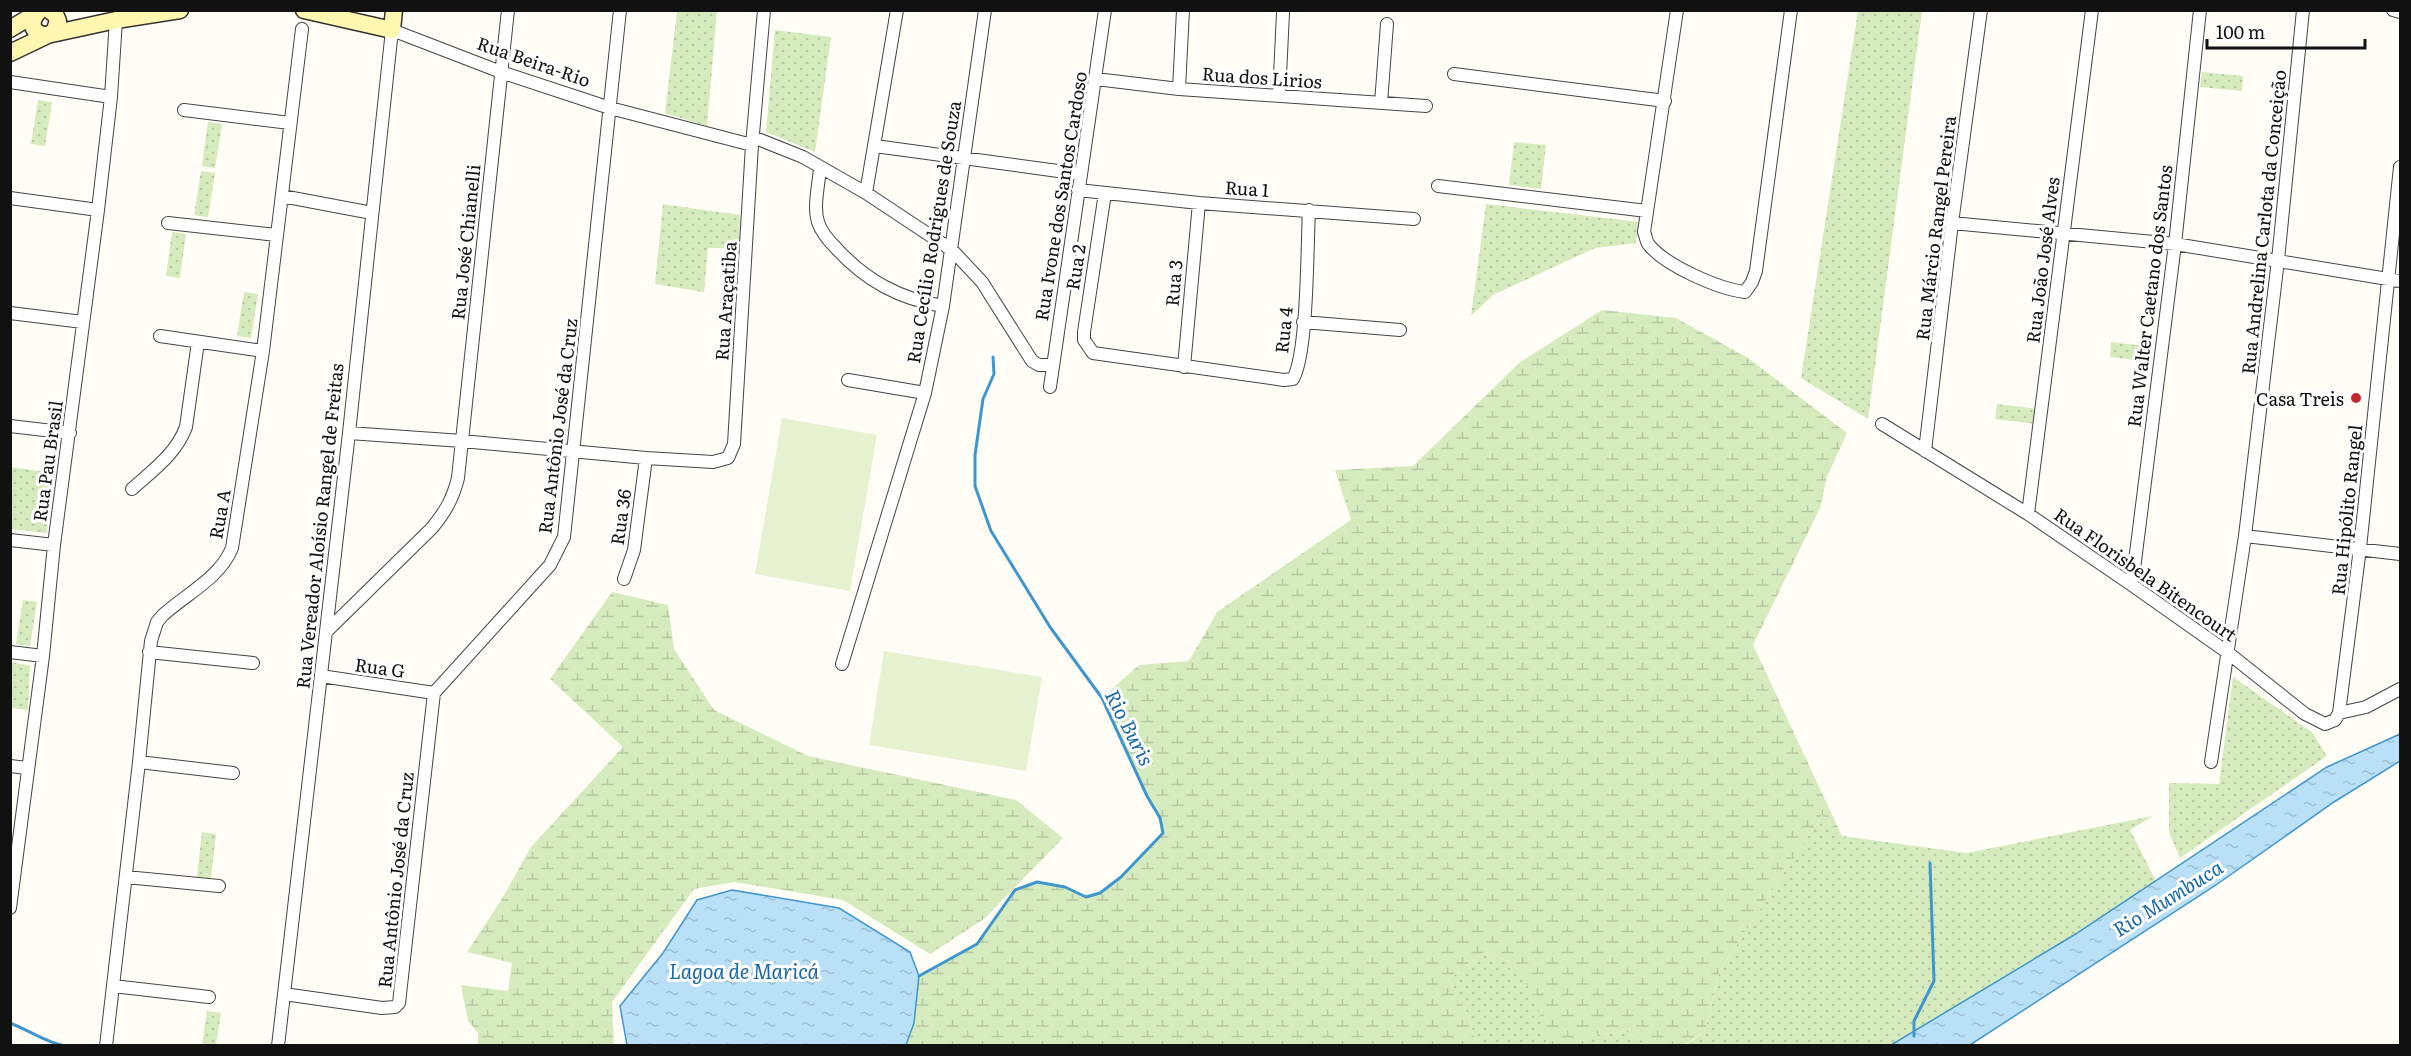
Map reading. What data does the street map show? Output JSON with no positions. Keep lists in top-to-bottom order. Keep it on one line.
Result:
{"streets":{"main road":["Rua Beira-Rio","Rua Vereador Aloísio Rangel de Freitas"],"street":["Rua dos Lirios","Rua 1","Rua Ivone dos Santos Cardoso","Rua Andrelina Carlota da Conceição","Rua Márcio Rangel Pereira","Rua Cecílio Rodrigues de Souza","Rua José Chianelli","Rua João José Alves","Rua 2","Rua 3","Rua Walter Caetano dos Santos","Rua Araçatiba","Rua 4","Rua Antônio José da Cruz","Rua Pau Brasil","Rua Hipólito Rangel","Rua A","Rua 36","Rua Florisbela Bitencourt","Rua G"]},"crossings":[["Rua Beira-Rio","Rua José Chianelli"],["Rua Beira-Rio","Rua Araçatiba"],["Rua Beira-Rio","Rua Antônio José da Cruz"],["Rua Beira-Rio","Rua Vereador Aloísio Rangel de Freitas"],["Rua dos Lirios","Rua Ivone dos Santos Cardoso"],["Rua 1","Rua Ivone dos Santos Cardoso"],["Rua 1","Rua 2"],["Rua 1","Rua 3"],["Rua 1","Rua 4"],["Rua Andrelina Carlota da Conceição","Rua Florisbela Bitencourt"],["Rua Márcio Rangel Pereira","Rua Florisbela Bitencourt"],["Rua José Chianelli","Rua Vereador Aloísio Rangel de Freitas"],["Rua João José Alves","Rua Florisbela Bitencourt"],["Rua 2","Rua 3"],["Rua 2","Rua 4"],["Rua 3","Rua 4"],["Rua Walter Caetano dos Santos","Rua Florisbela Bitencourt"],["Rua Araçatiba","Rua 36"],["Rua Antônio José da Cruz","Rua Vereador Aloísio Rangel de Freitas"],["Rua Antônio José da Cruz","Rua G"],["Rua Hipólito Rangel","Rua Florisbela Bitencourt"],["Rua Vereador Aloísio Rangel de Freitas","Rua G"]],"water":["Rio Buris","Rio Mumbuca","Lagoa de Maricá"],"places":["Casa Treis"],"scale_bar":"100 m"}
